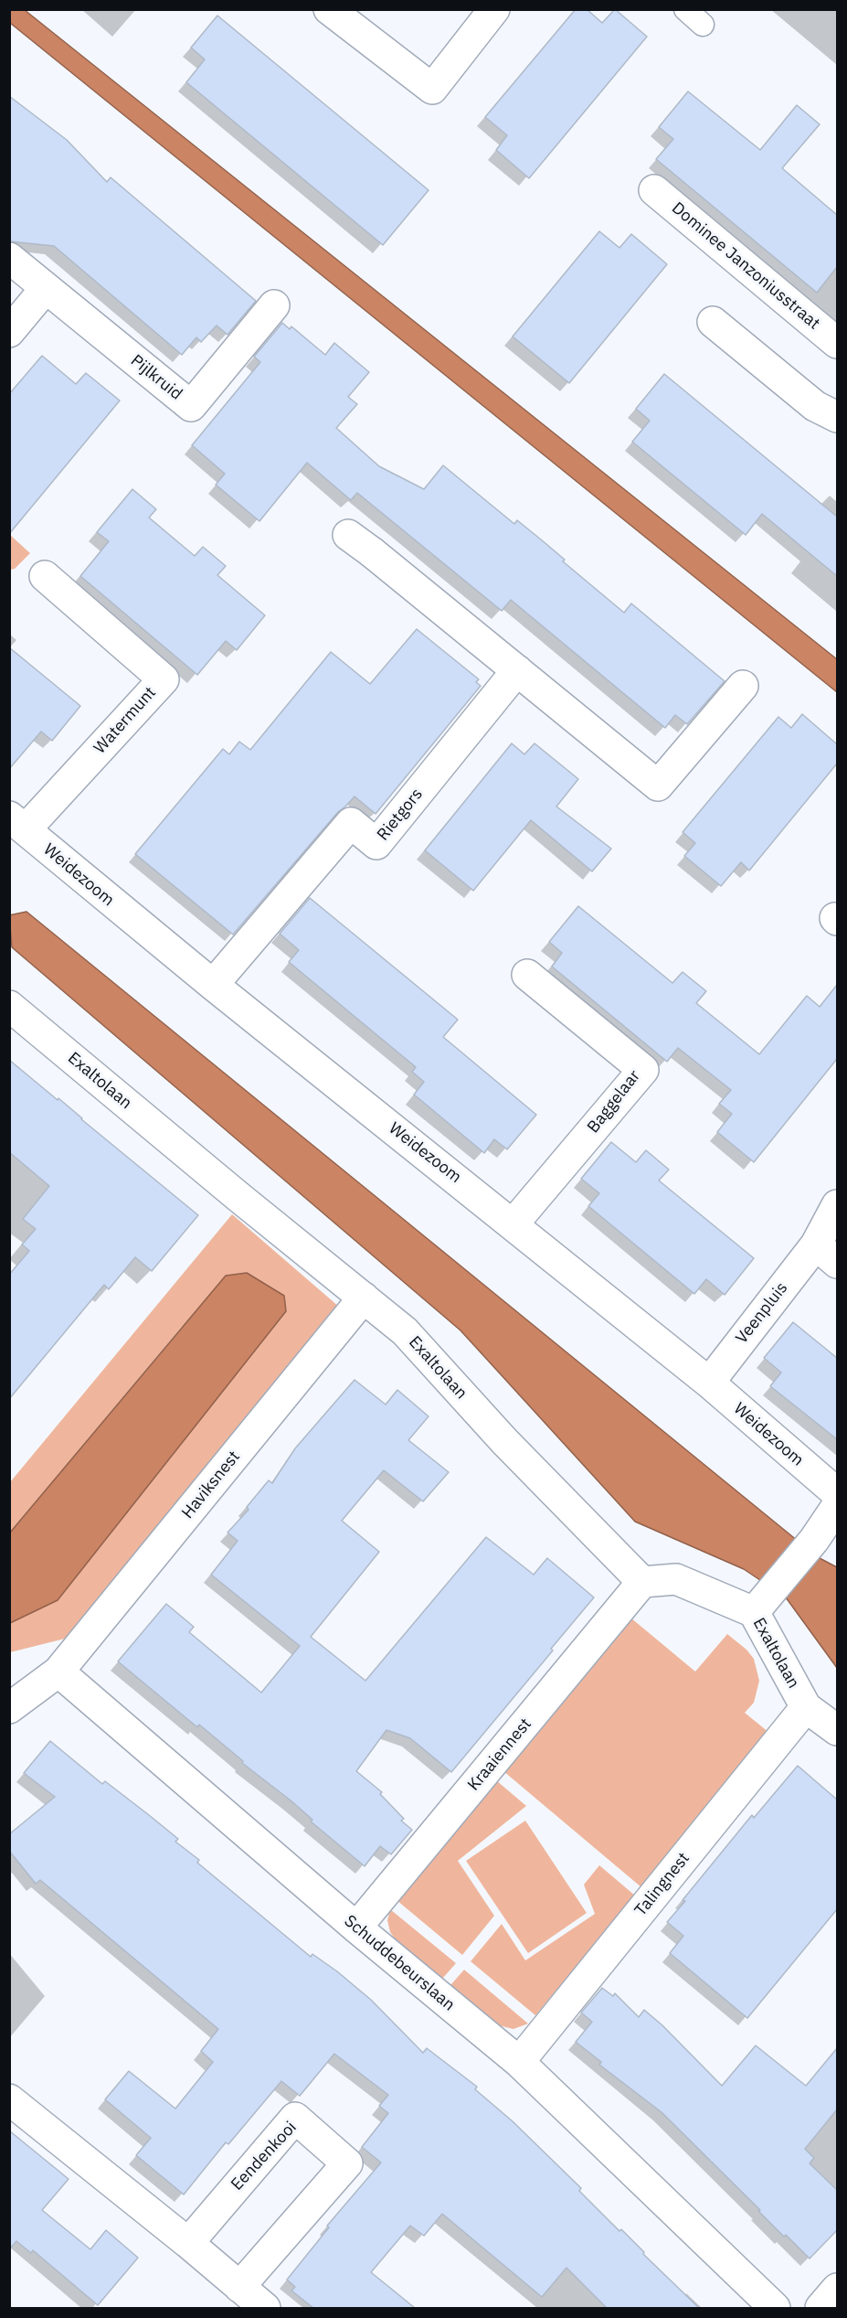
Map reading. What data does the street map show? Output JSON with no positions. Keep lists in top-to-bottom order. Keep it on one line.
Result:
{"streets":{"street":["Dominee Janzoniusstraat","Pijlkruid","Watermunt","Rietgors","Weidezoom","Exaltolaan","Baggelaar","Veenpluis","Haviksnest","Kraaiennest","Talingnest","Schuddebeurslaan","Eendenkooi"]},"crossings":[["Watermunt","Weidezoom"],["Rietgors","Weidezoom"],["Weidezoom","Baggelaar"],["Weidezoom","Veenpluis"],["Exaltolaan","Haviksnest"],["Exaltolaan","Kraaiennest"],["Exaltolaan","Talingnest"],["Haviksnest","Schuddebeurslaan"],["Kraaiennest","Schuddebeurslaan"],["Talingnest","Schuddebeurslaan"]]}
